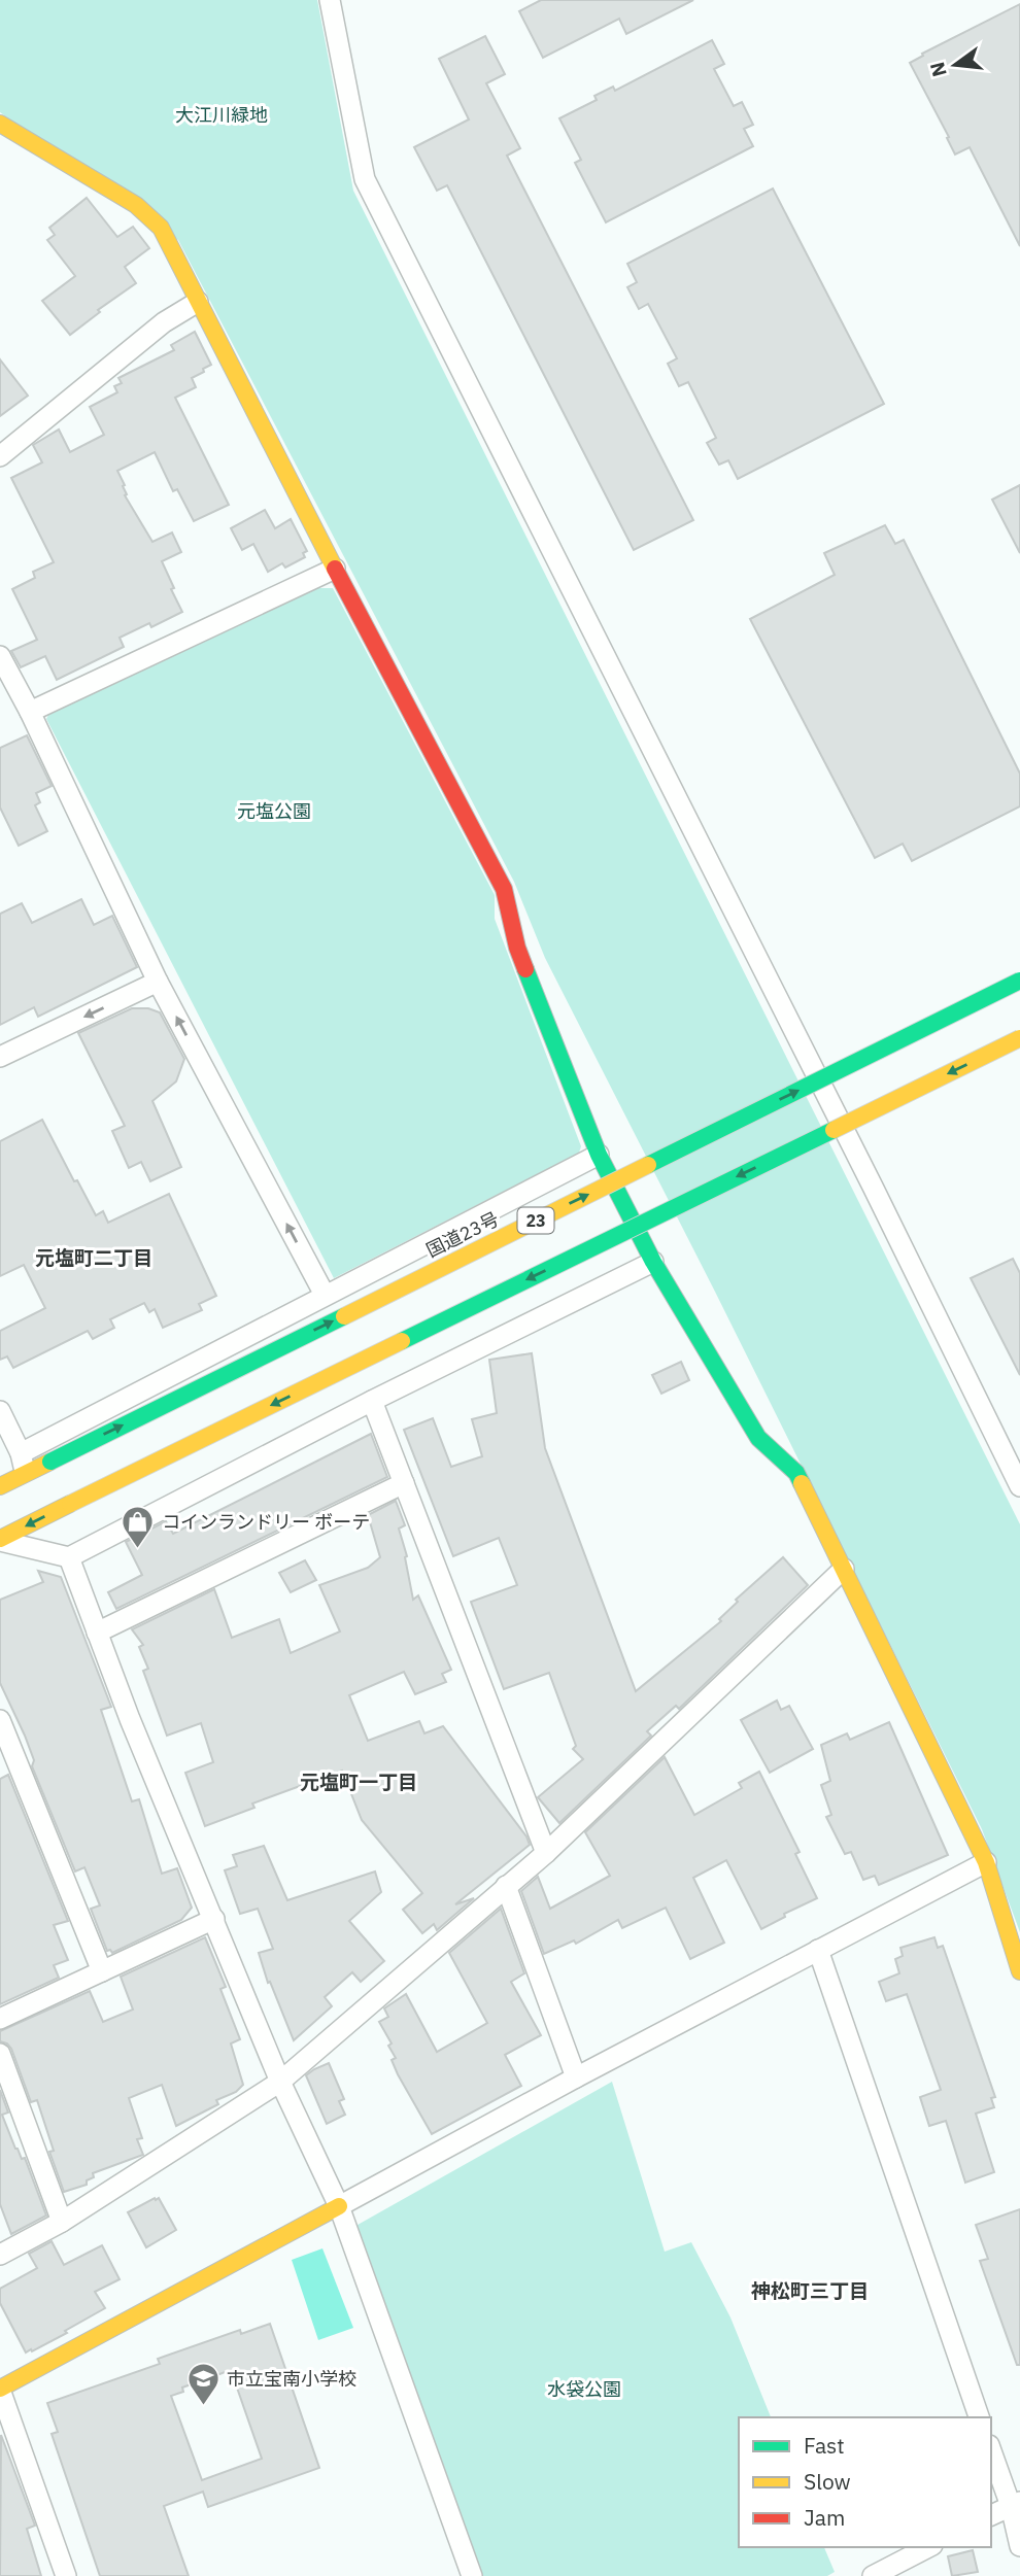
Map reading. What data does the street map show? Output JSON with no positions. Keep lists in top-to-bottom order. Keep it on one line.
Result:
{"streets":{"main road":["23","国道23号"]},"districts":["元塩町二丁目","元塩町一丁目","神松町三丁目"],"parks":["大江川緑地","元塩公園","水袋公園"],"places":{"shop":["コインランドリー ボーテ"],"school or university":["市立宝南小学校"]},"legend":["Fast","Slow","Jam"],"north":"left"}
